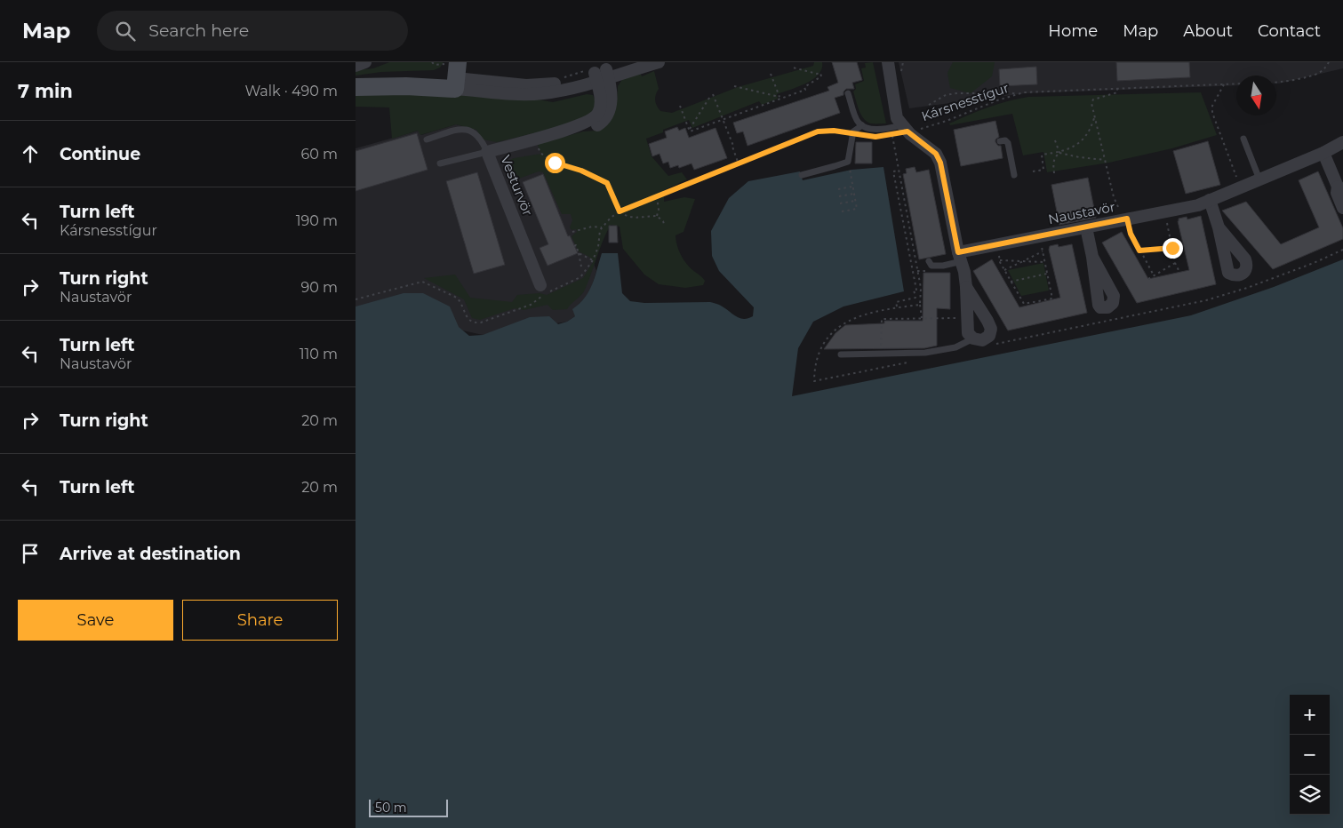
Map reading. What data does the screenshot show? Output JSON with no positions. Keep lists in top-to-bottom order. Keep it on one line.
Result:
{"streets":{"street":["Vesturvör","Naustavör"],"path":["Kársnesstígur"]},"scale_bar":"50 m","north":"bottom","page":{"header":"Map","search":"Search here","nav":["Home","Map","About","Contact"],"heading":["7 min","Walk · 490 m"],"list":[["Continue","60 m"],["Turn left","Kársnesstígur","190 m"],["Turn right","Naustavör","90 m"],["Turn left","Naustavör","110 m"],["Turn right","20 m"],["Turn left","20 m"],"Arrive at destination"],"buttons":["Save","Share"],"map_buttons":["+","−"],"scale":"50 m"}}
